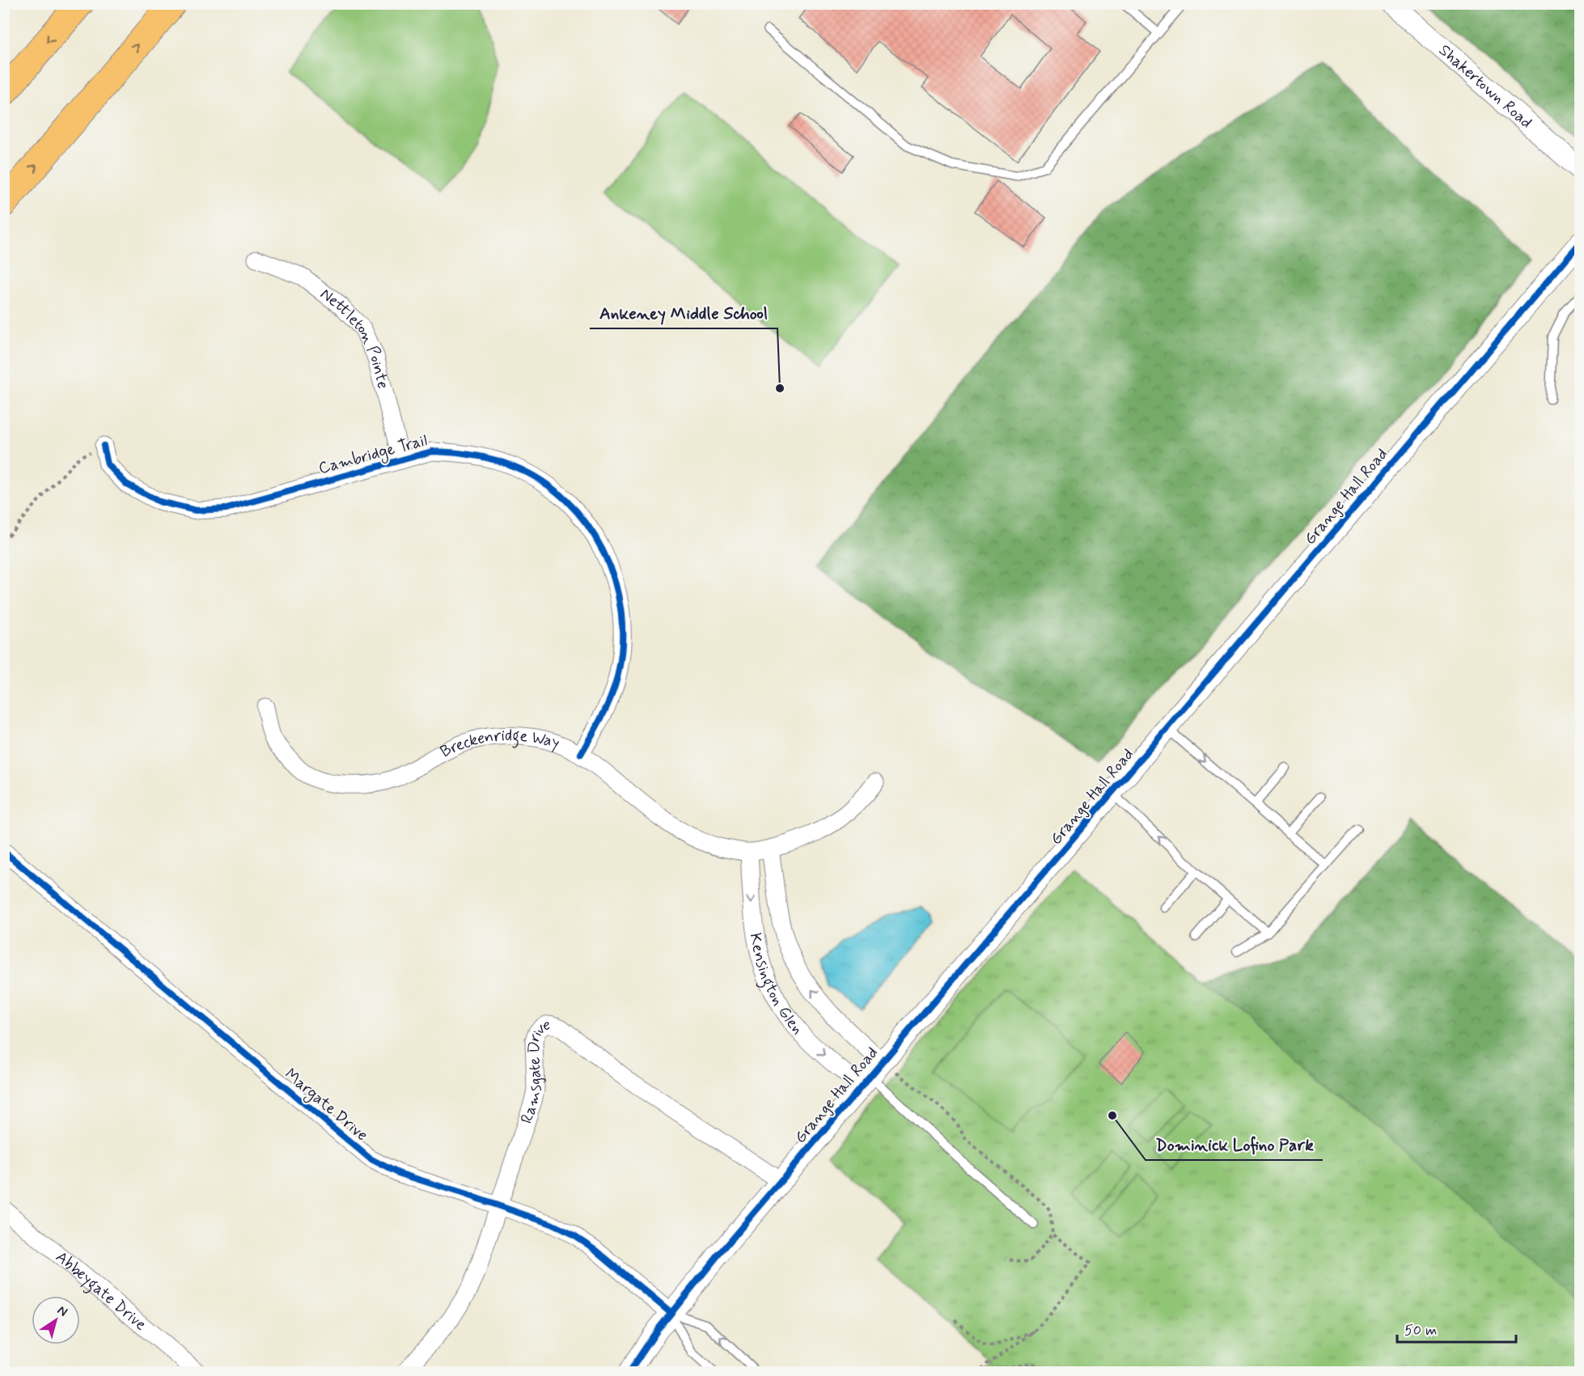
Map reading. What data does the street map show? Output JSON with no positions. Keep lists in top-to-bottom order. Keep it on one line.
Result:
{"streets":{"street":["Shakertown Road","Nettleton Pointe","Cambridge Trail","Grange Hall Road","Breckenridge Way","Kensington Glen","Ramsgate Drive","Margate Drive","Abbeygate Drive"]},"crossings":[["Nettleton Pointe","Cambridge Trail"],["Cambridge Trail","Breckenridge Way"],["Grange Hall Road","Kensington Glen"],["Grange Hall Road","Ramsgate Drive"],["Grange Hall Road","Margate Drive"],["Breckenridge Way","Kensington Glen"],["Ramsgate Drive","Margate Drive"]],"places":["Ankeney Middle School","Dominick Lofino Park"],"scale_bar":"50 m","north":"top right"}
